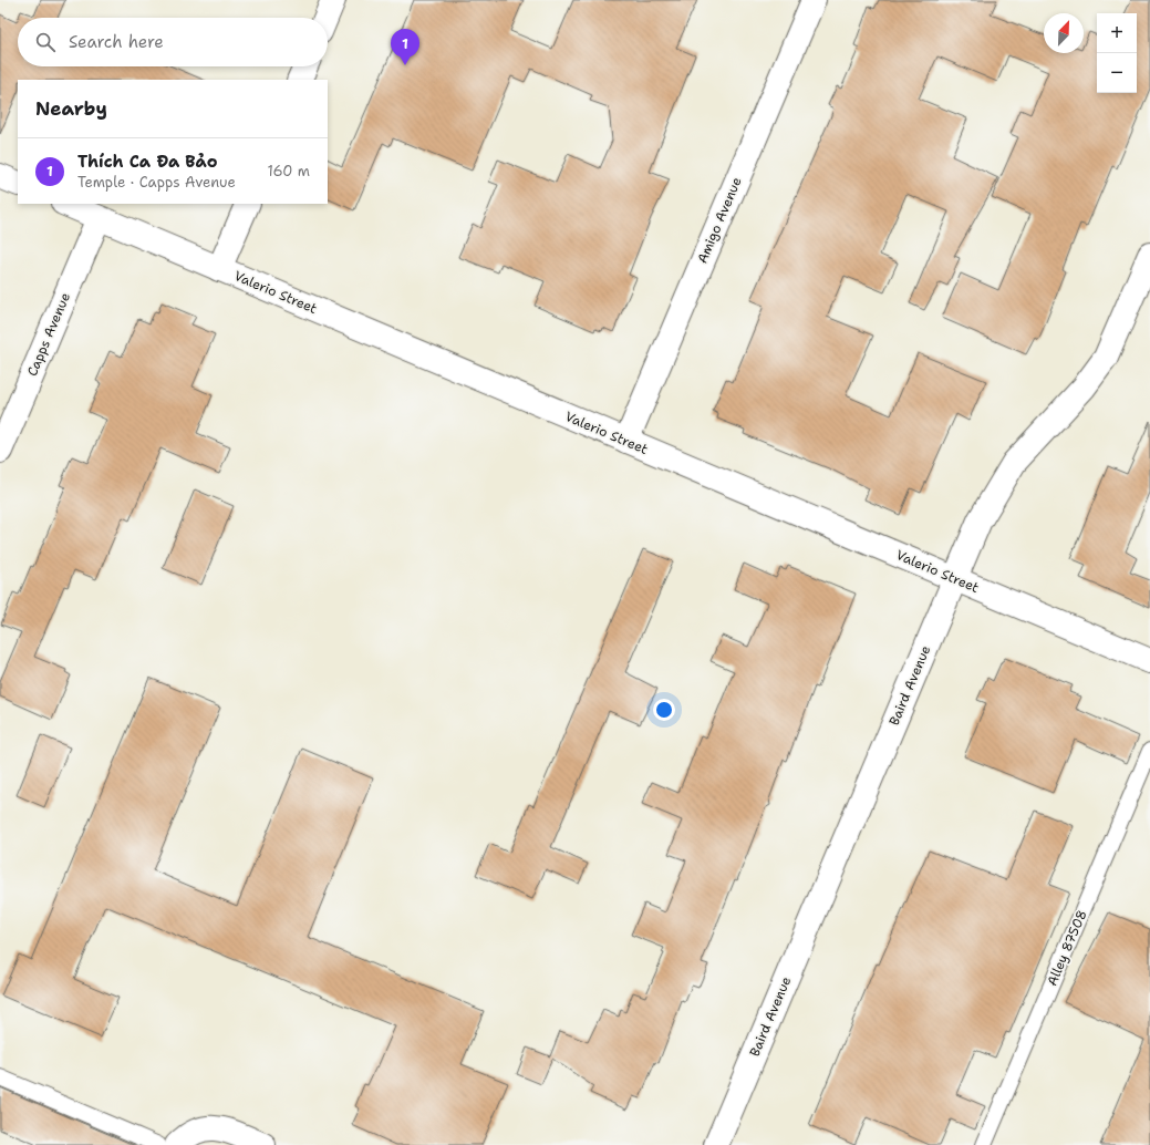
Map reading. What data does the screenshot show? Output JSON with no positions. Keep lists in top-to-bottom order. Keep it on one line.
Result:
{"streets":{"street":["Amigo Avenue","Valerio Street","Capps Avenue","Baird Avenue"],"lane":["Alley 87508"]},"crossings":[["Amigo Avenue","Valerio Street"],["Valerio Street","Capps Avenue"],["Valerio Street","Baird Avenue"]],"north":"top right","page":{"map_buttons":["+","−"],"search":"Search here","pins":"1","heading":"Nearby","list":[{"mark":"1","name":"Thích Ca Đa Bảo","note":"Temple · Capps Avenue","value":"160 m"}]}}
